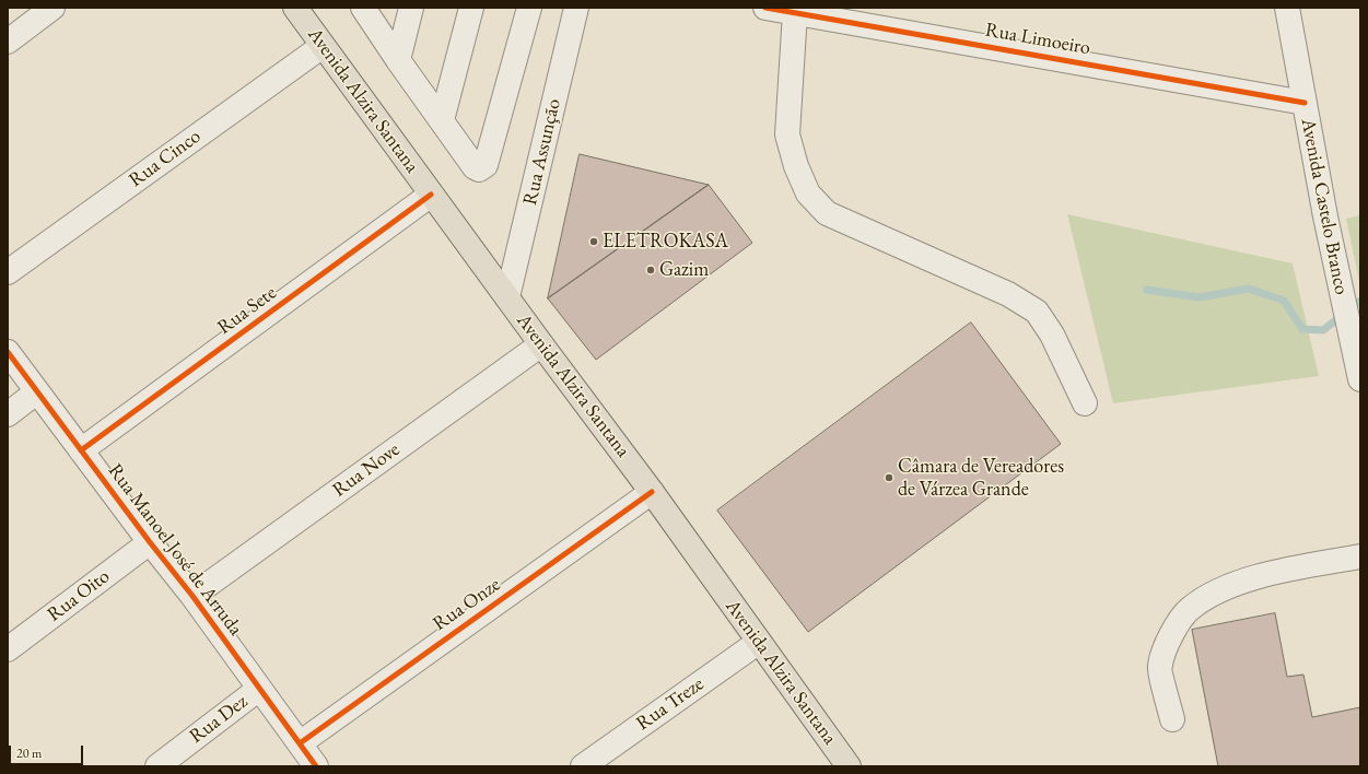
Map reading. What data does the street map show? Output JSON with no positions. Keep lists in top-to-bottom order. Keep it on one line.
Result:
{"streets":{"main road":["Avenida Alzira Santana"],"street":["Rua Limoeiro","Rua Assunção","Rua Cinco","Avenida Castelo Branco","Rua Sete","Rua Nove","Rua Manoel José de Arruda","Rua Oito","Rua Onze","Rua Treze","Rua Dez"]},"crossings":[["Rua Limoeiro","Avenida Castelo Branco"],["Avenida Alzira Santana","Rua Assunção"],["Avenida Alzira Santana","Rua Cinco"],["Avenida Alzira Santana","Rua Sete"],["Avenida Alzira Santana","Rua Nove"],["Avenida Alzira Santana","Rua Onze"],["Avenida Alzira Santana","Rua Treze"],["Rua Sete","Rua Manoel José de Arruda"],["Rua Nove","Rua Manoel José de Arruda"],["Rua Manoel José de Arruda","Rua Oito"],["Rua Manoel José de Arruda","Rua Onze"],["Rua Manoel José de Arruda","Rua Dez"]],"places":["ELETROKASA","Gazim","Câmara de Vereadores de Várzea Grande"],"scale_bar":"20 m"}
